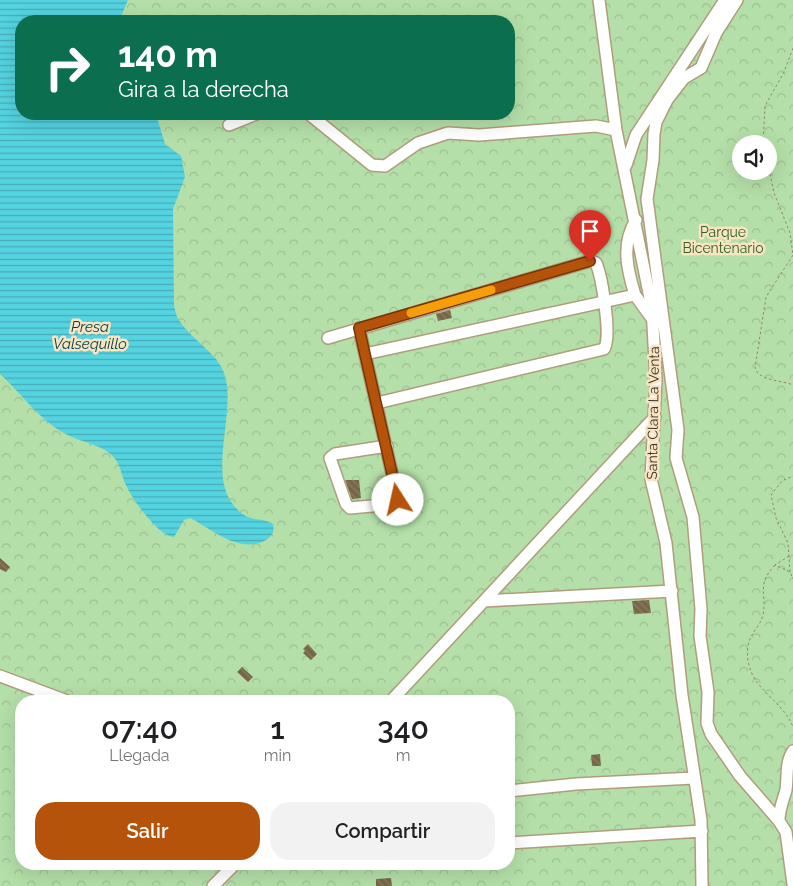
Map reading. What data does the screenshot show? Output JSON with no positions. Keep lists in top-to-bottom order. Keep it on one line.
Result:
{"streets":{"street":["Santa Clara La Venta"]},"water":["Presa Valsequillo"],"parks":["Parque Bicentenario"],"page":{"turn":["140 m","Gira a la derecha"],"eta":["07:40","Llegada","1","min","340","m"],"buttons":["Salir","Compartir"]}}
